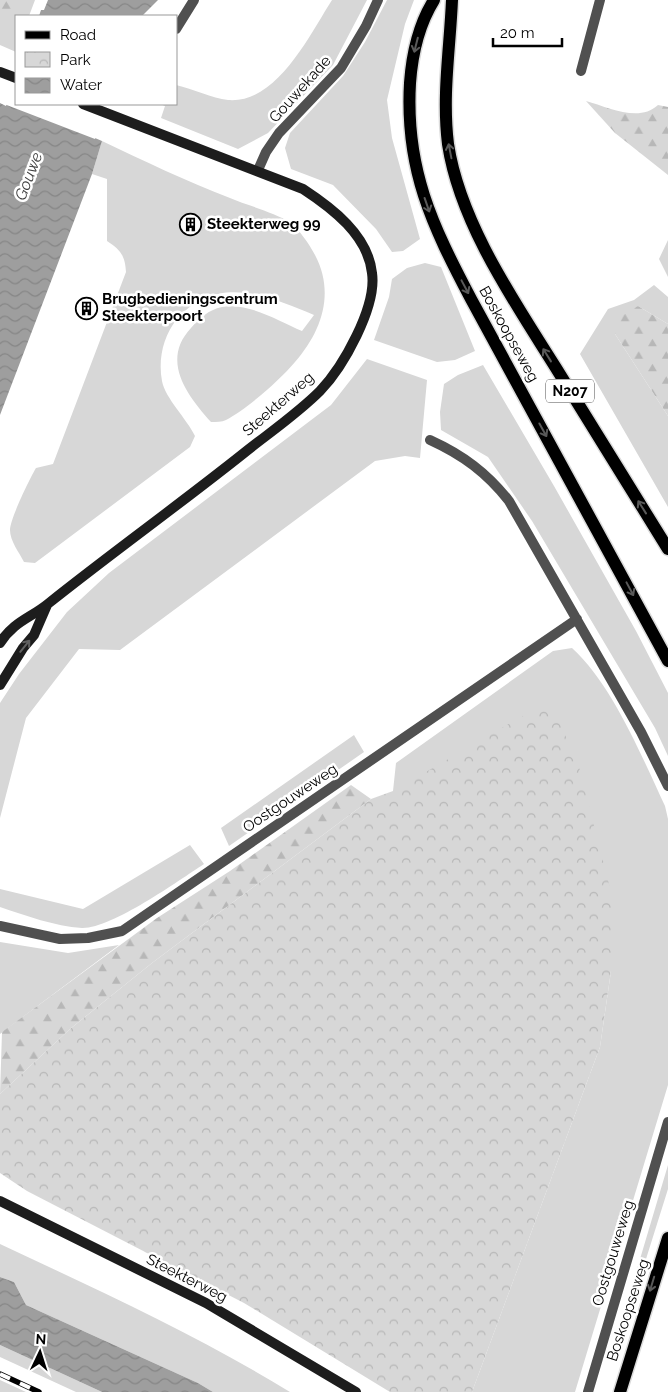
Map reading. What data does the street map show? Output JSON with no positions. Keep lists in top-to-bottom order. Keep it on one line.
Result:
{"streets":{"main road":["Boskoopseweg","N207","Steekterweg"],"street":["Gouwekade","Oostgouweweg"]},"crossings":[["Gouwekade","Steekterweg"]],"water":["Gouwe"],"places":{"building":["Steekterweg 99","Brugbedieningscentrum Steekterpoort"]},"legend":["Road","Park","Water"],"scale_bar":"20 m","north":"top"}
